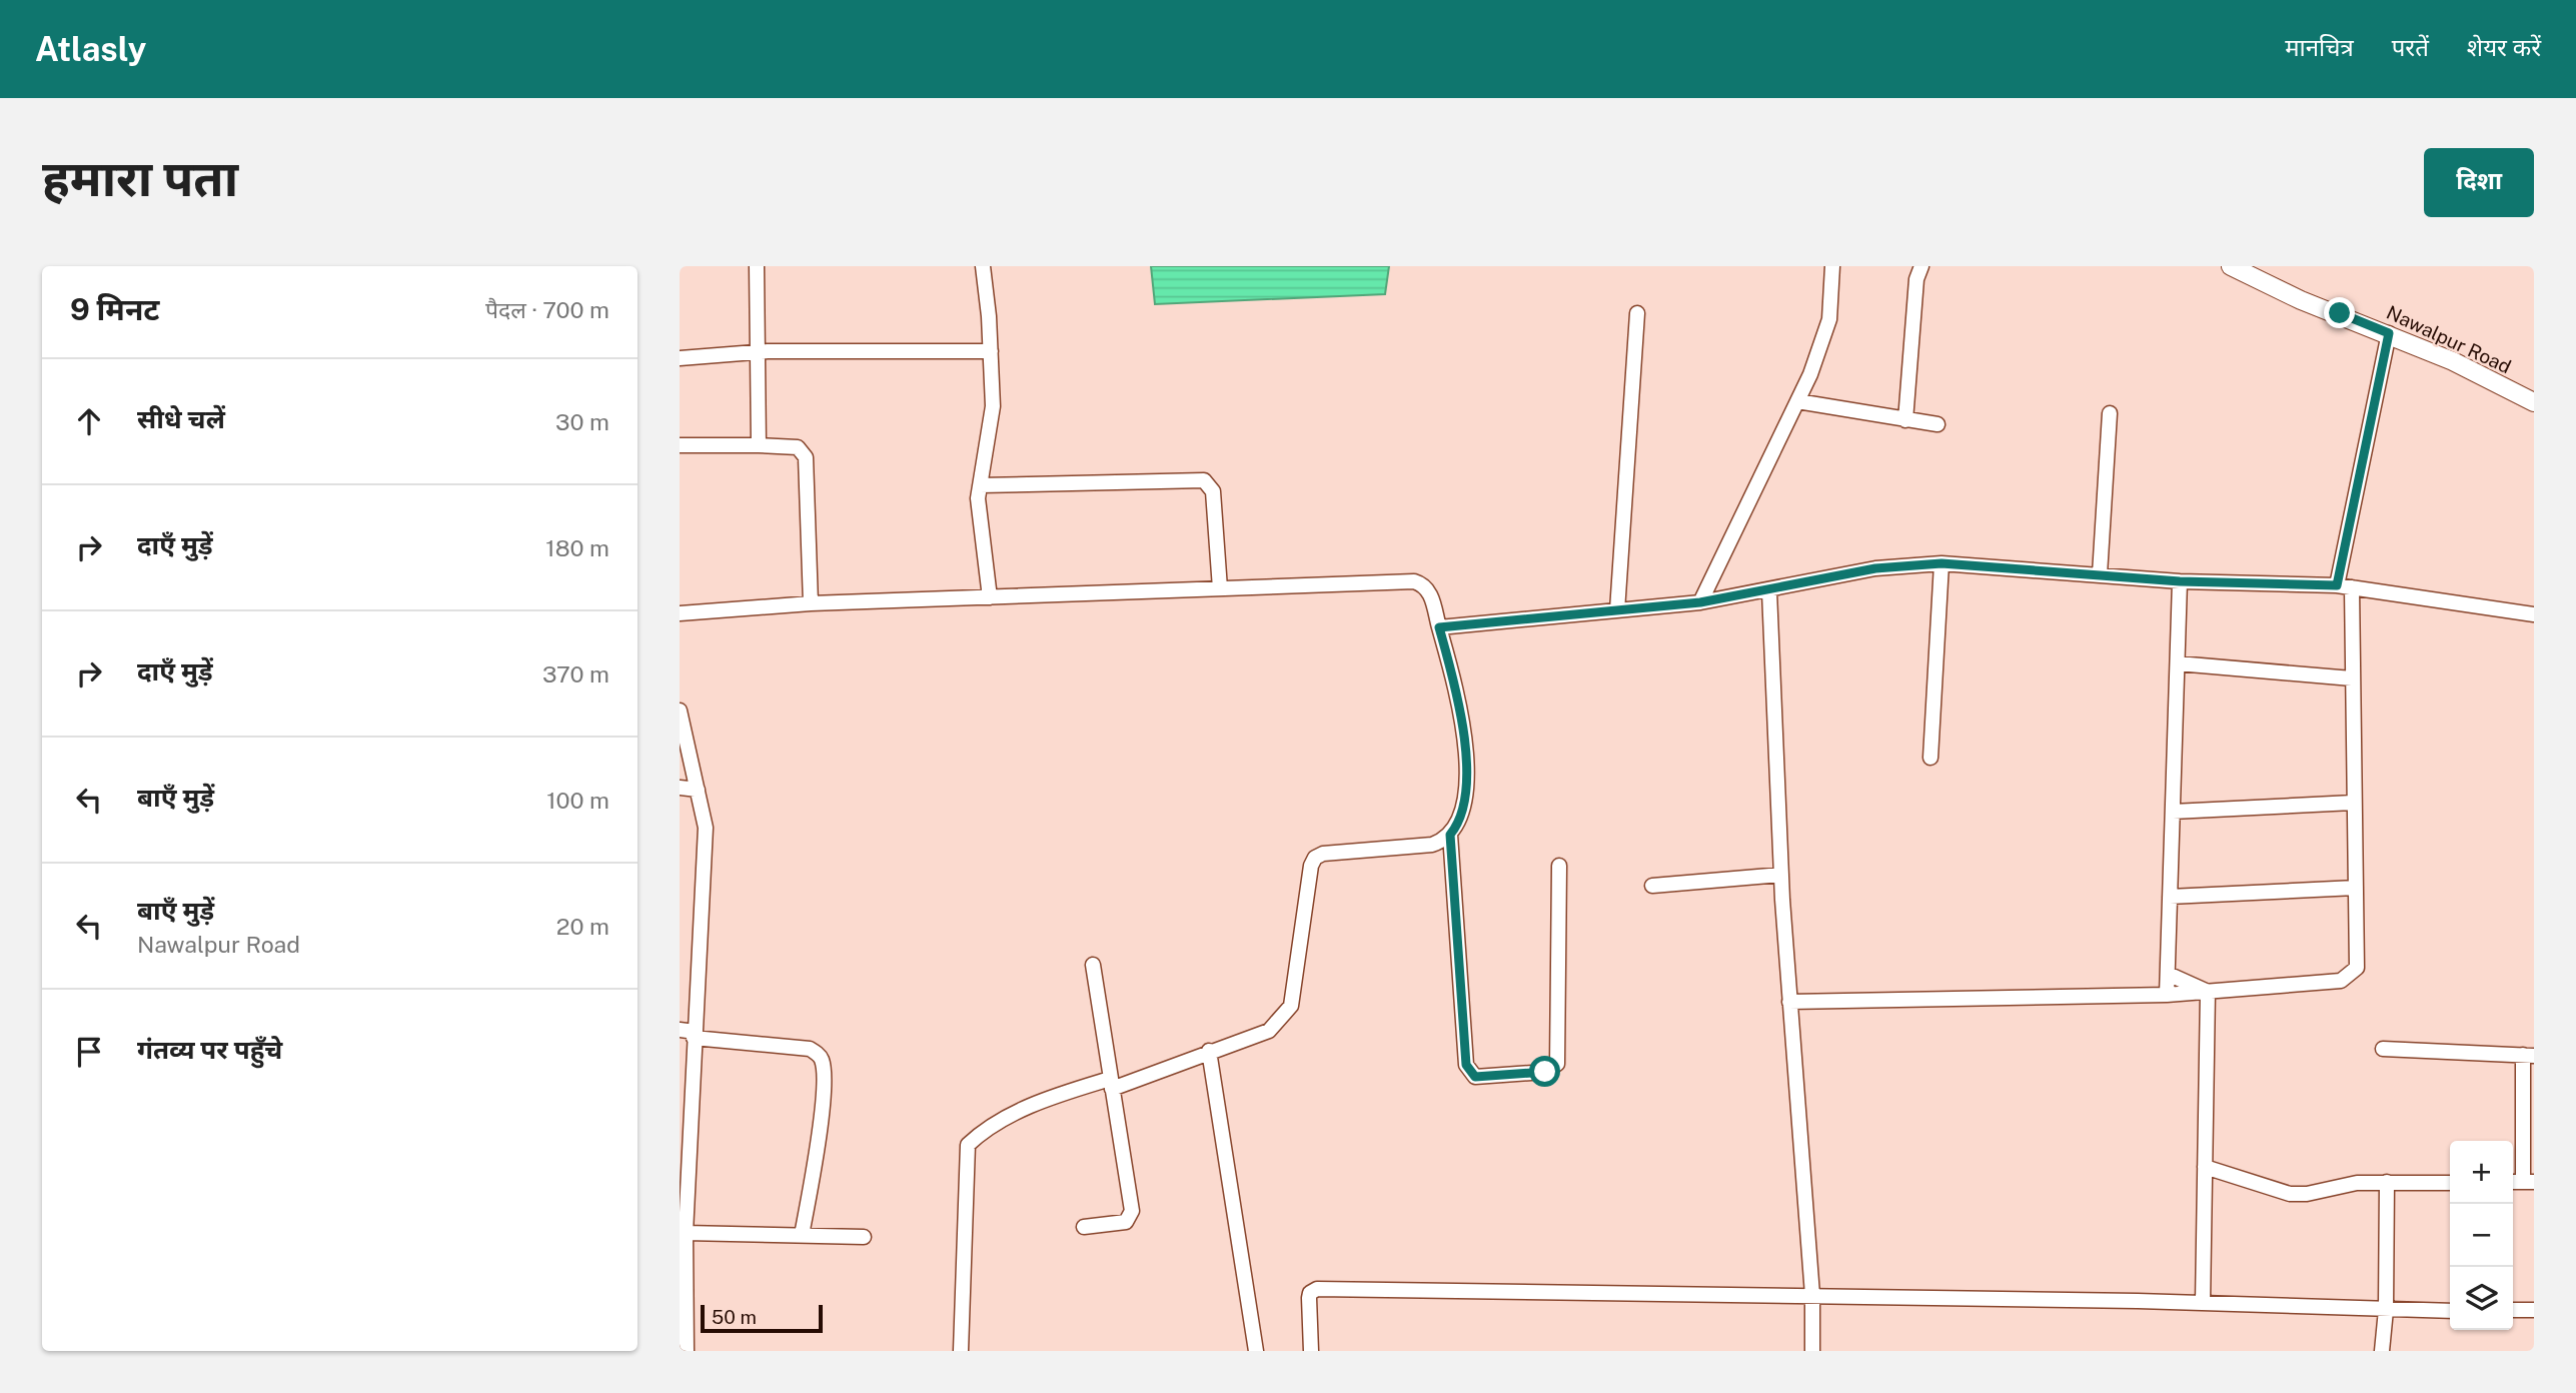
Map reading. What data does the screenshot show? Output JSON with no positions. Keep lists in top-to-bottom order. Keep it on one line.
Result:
{"streets":{"street":["Nawalpur Road"]},"scale_bar":"50 m","page":{"header":"Atlasly","nav":["मानचित्र","परतें","शेयर करें"],"buttons":"दिशा","title":"हमारा पता","heading":["9 मिनट","पैदल · 700 m"],"list":[["सीधे चलें","30 m"],["दाएँ मुड़ें","180 m"],["दाएँ मुड़ें","370 m"],["बाएँ मुड़ें","100 m"],["बाएँ मुड़ें","Nawalpur Road","20 m"],"गंतव्य पर पहुँचे"],"map_buttons":["+","−"],"scale":"50 m"}}
